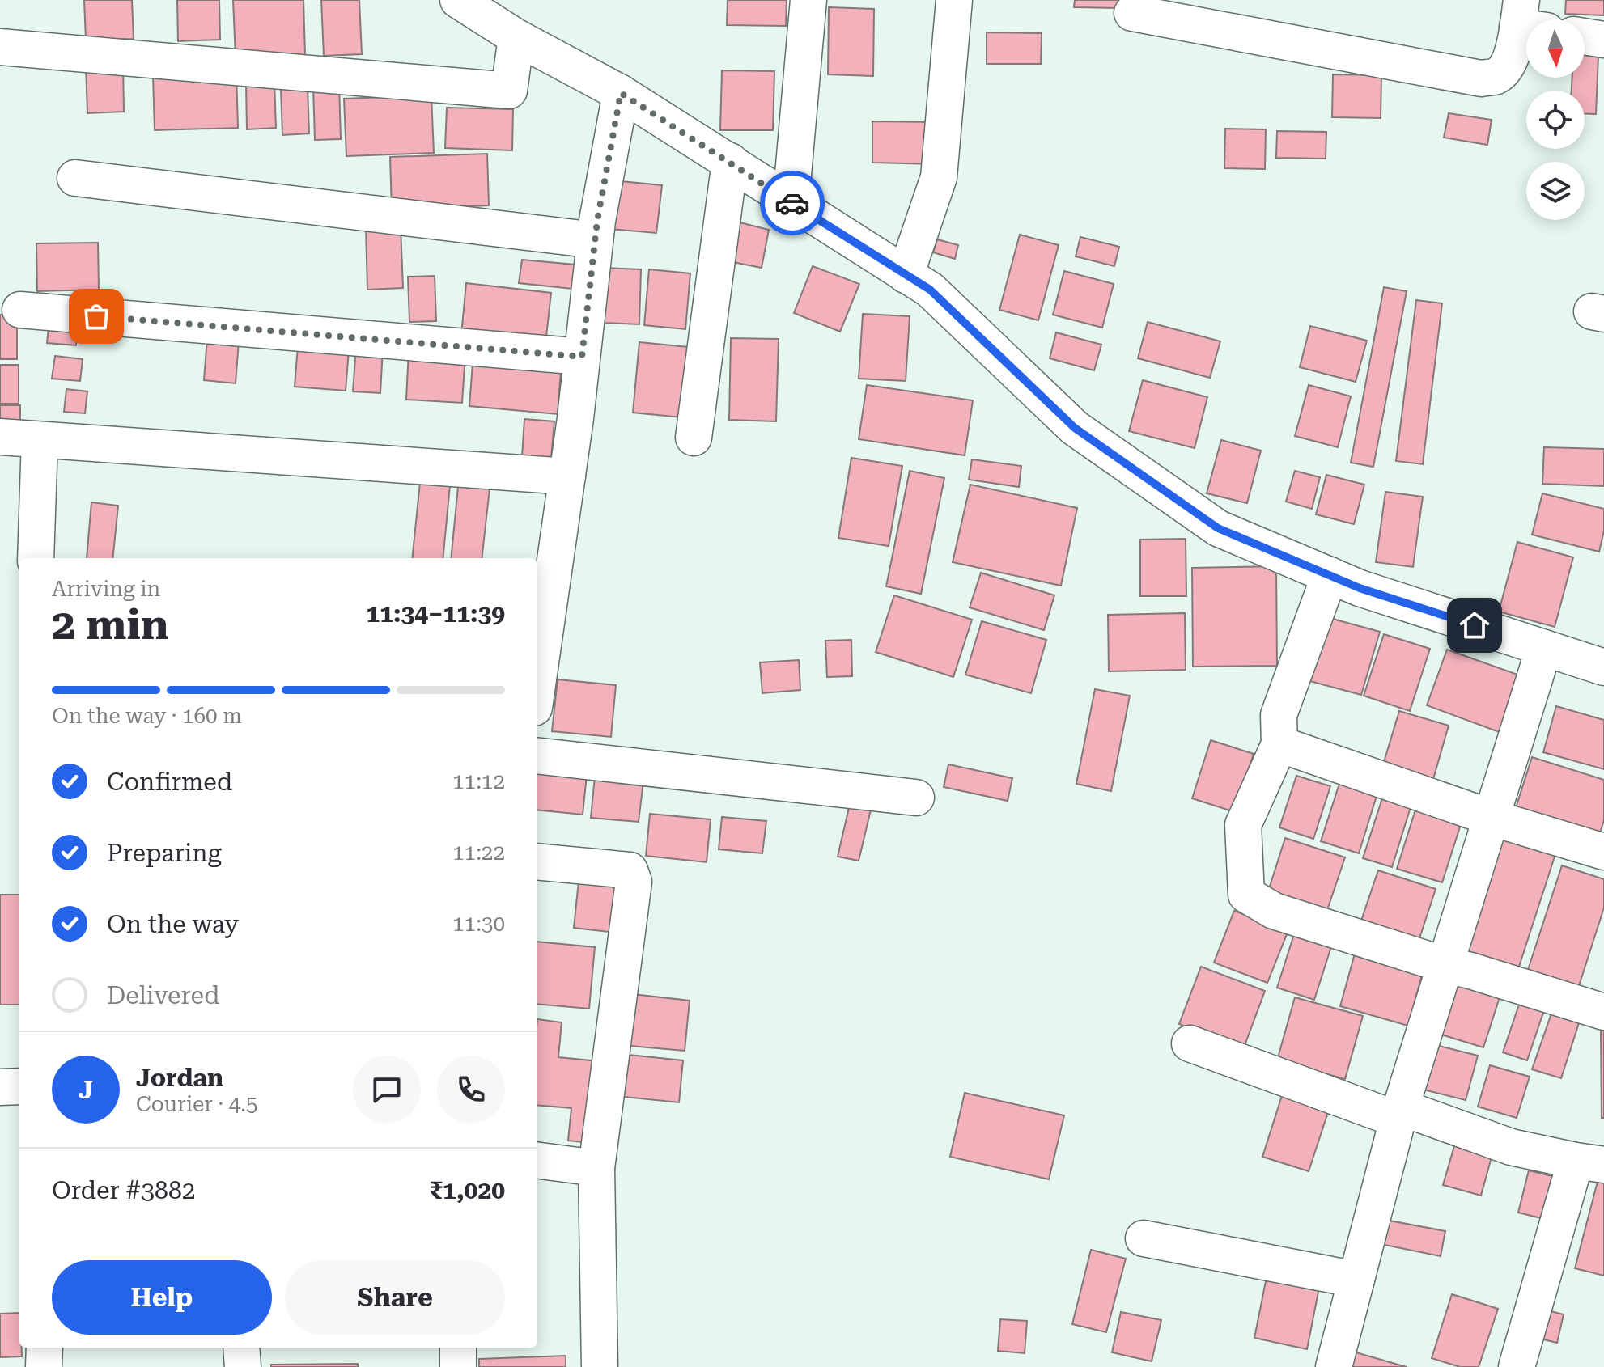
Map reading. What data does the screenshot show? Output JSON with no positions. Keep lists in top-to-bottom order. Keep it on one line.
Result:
{"north":"bottom","page":{"heading":["2 min","Arriving in","11:34–11:39"],"panel":["Jordan","Courier · 4.5","Order #3882","₹1,020"],"bar":"On the way · 160 m","list":[["Confirmed","11:12"],["Preparing","11:22"],["On the way","11:30"],"Delivered"],"round":"J","buttons":["Help","Share"]}}
